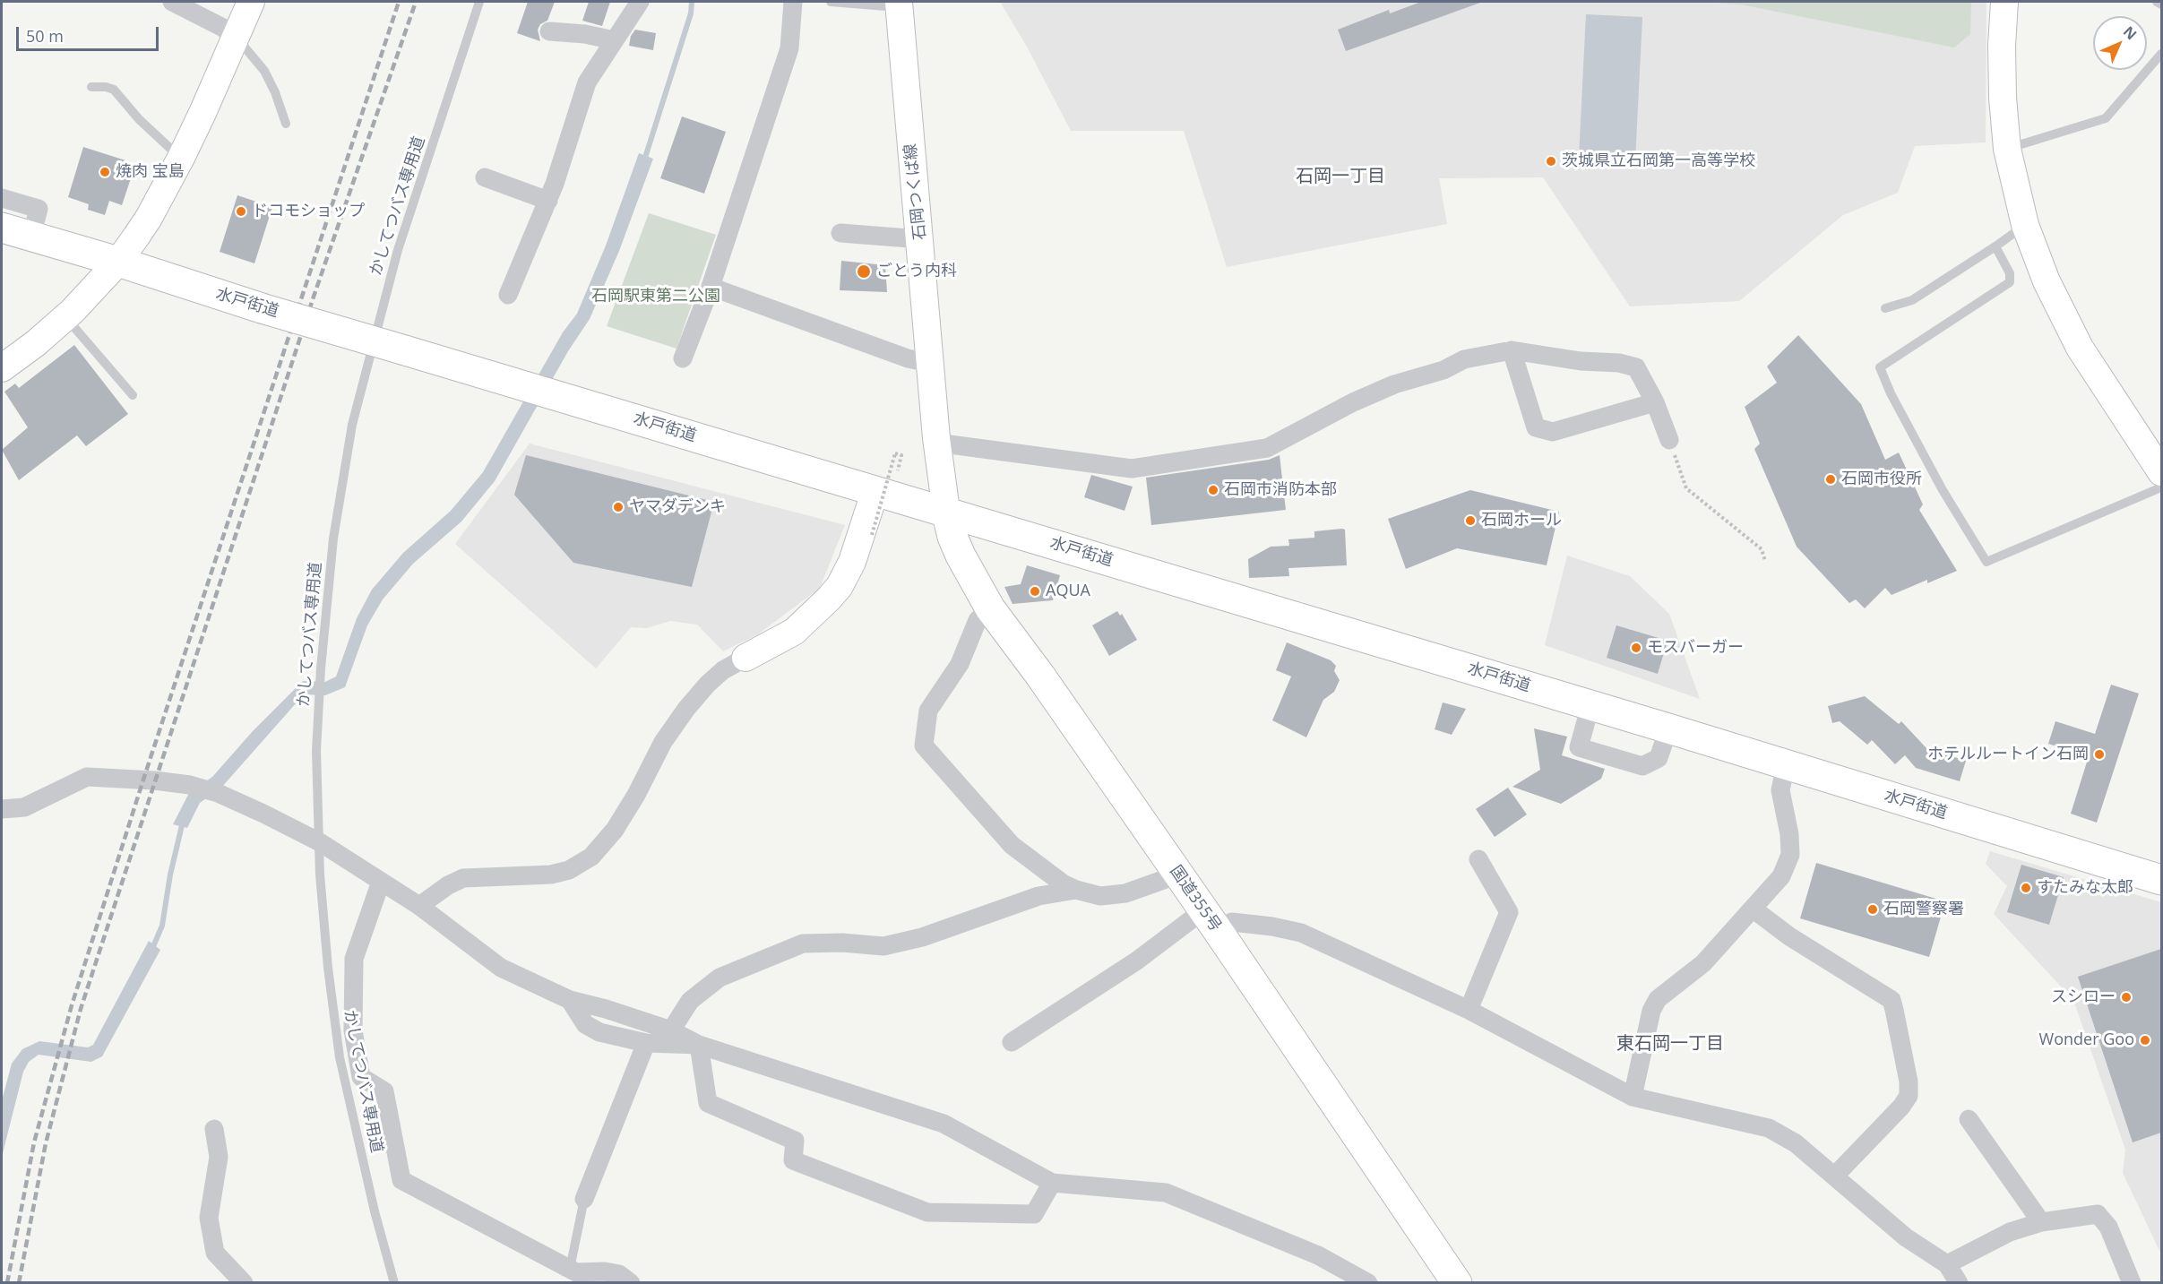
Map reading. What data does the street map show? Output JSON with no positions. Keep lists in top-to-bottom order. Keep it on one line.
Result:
{"streets":{"highway":["水戸街道","国道355号"],"street":["石岡つくば線"],"lane":["かしてつバス専用道"]},"crossings":[["石岡つくば線","水戸街道"],["石岡つくば線","国道355号"],["水戸街道","国道355号"]],"districts":["石岡一丁目","東石岡一丁目"],"parks":["石岡駅東第二公園"],"places":["茨城県立石岡第一高等学校","焼肉 宝島","ドコモショップ","ごとう内科","石岡市役所","石岡市消防本部","ヤマダデンキ","石岡ホール","AQUA","モスバーガー","ホテルルートイン石岡","すたみな太郎","石岡警察署","スシロー","Wonder Goo"],"scale_bar":"50 m","north":"top right"}
